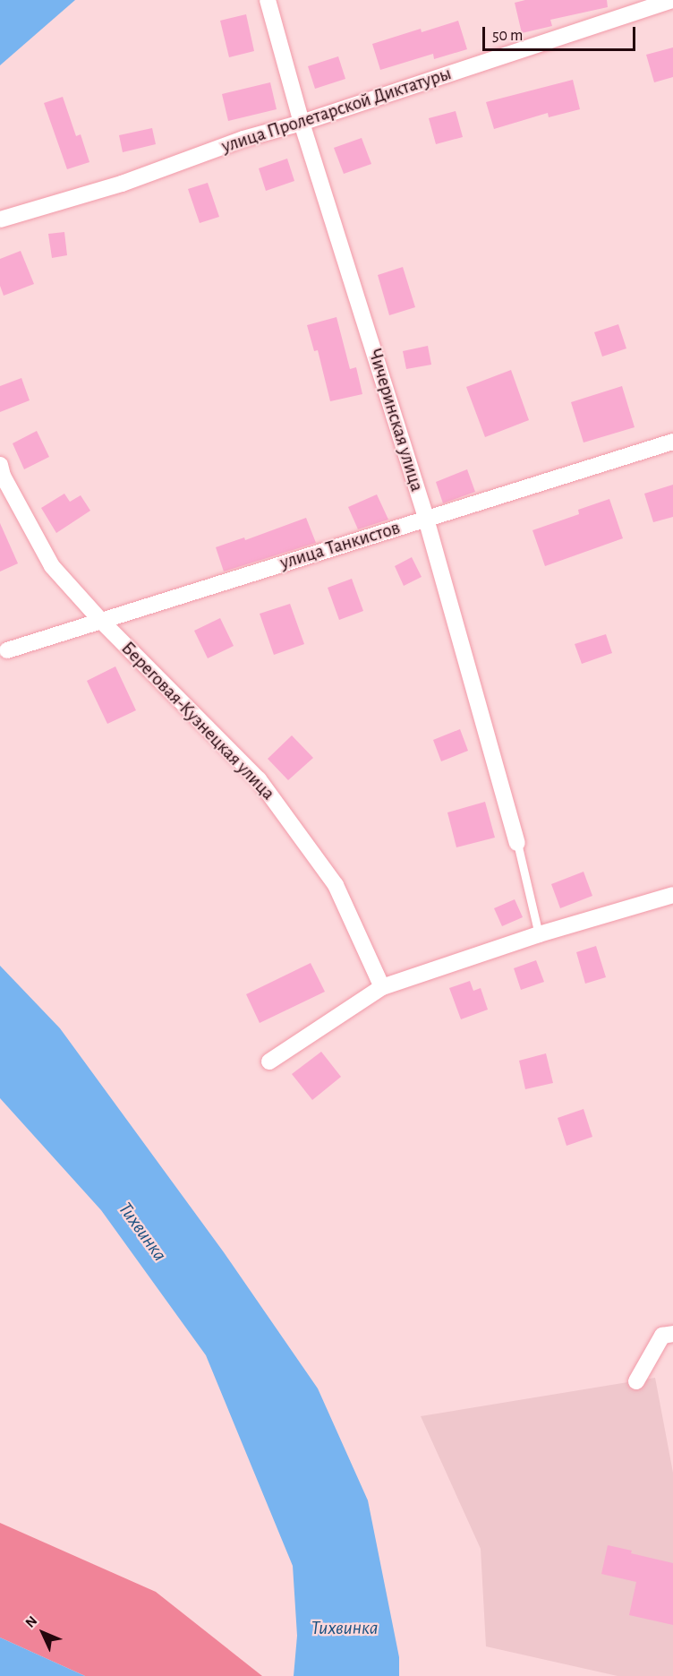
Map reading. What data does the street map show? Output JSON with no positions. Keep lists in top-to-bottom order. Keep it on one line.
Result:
{"streets":{"street":["улица Пролетарской Диктатуры","Чичеринская улица","улица Танкистов","Береговая-Кузнецкая улица"]},"crossings":[["улица Пролетарской Диктатуры","Чичеринская улица"],["Чичеринская улица","улица Танкистов"],["улица Танкистов","Береговая-Кузнецкая улица"]],"water":["Тихвинка"],"scale_bar":"50 m","north":"top left"}
